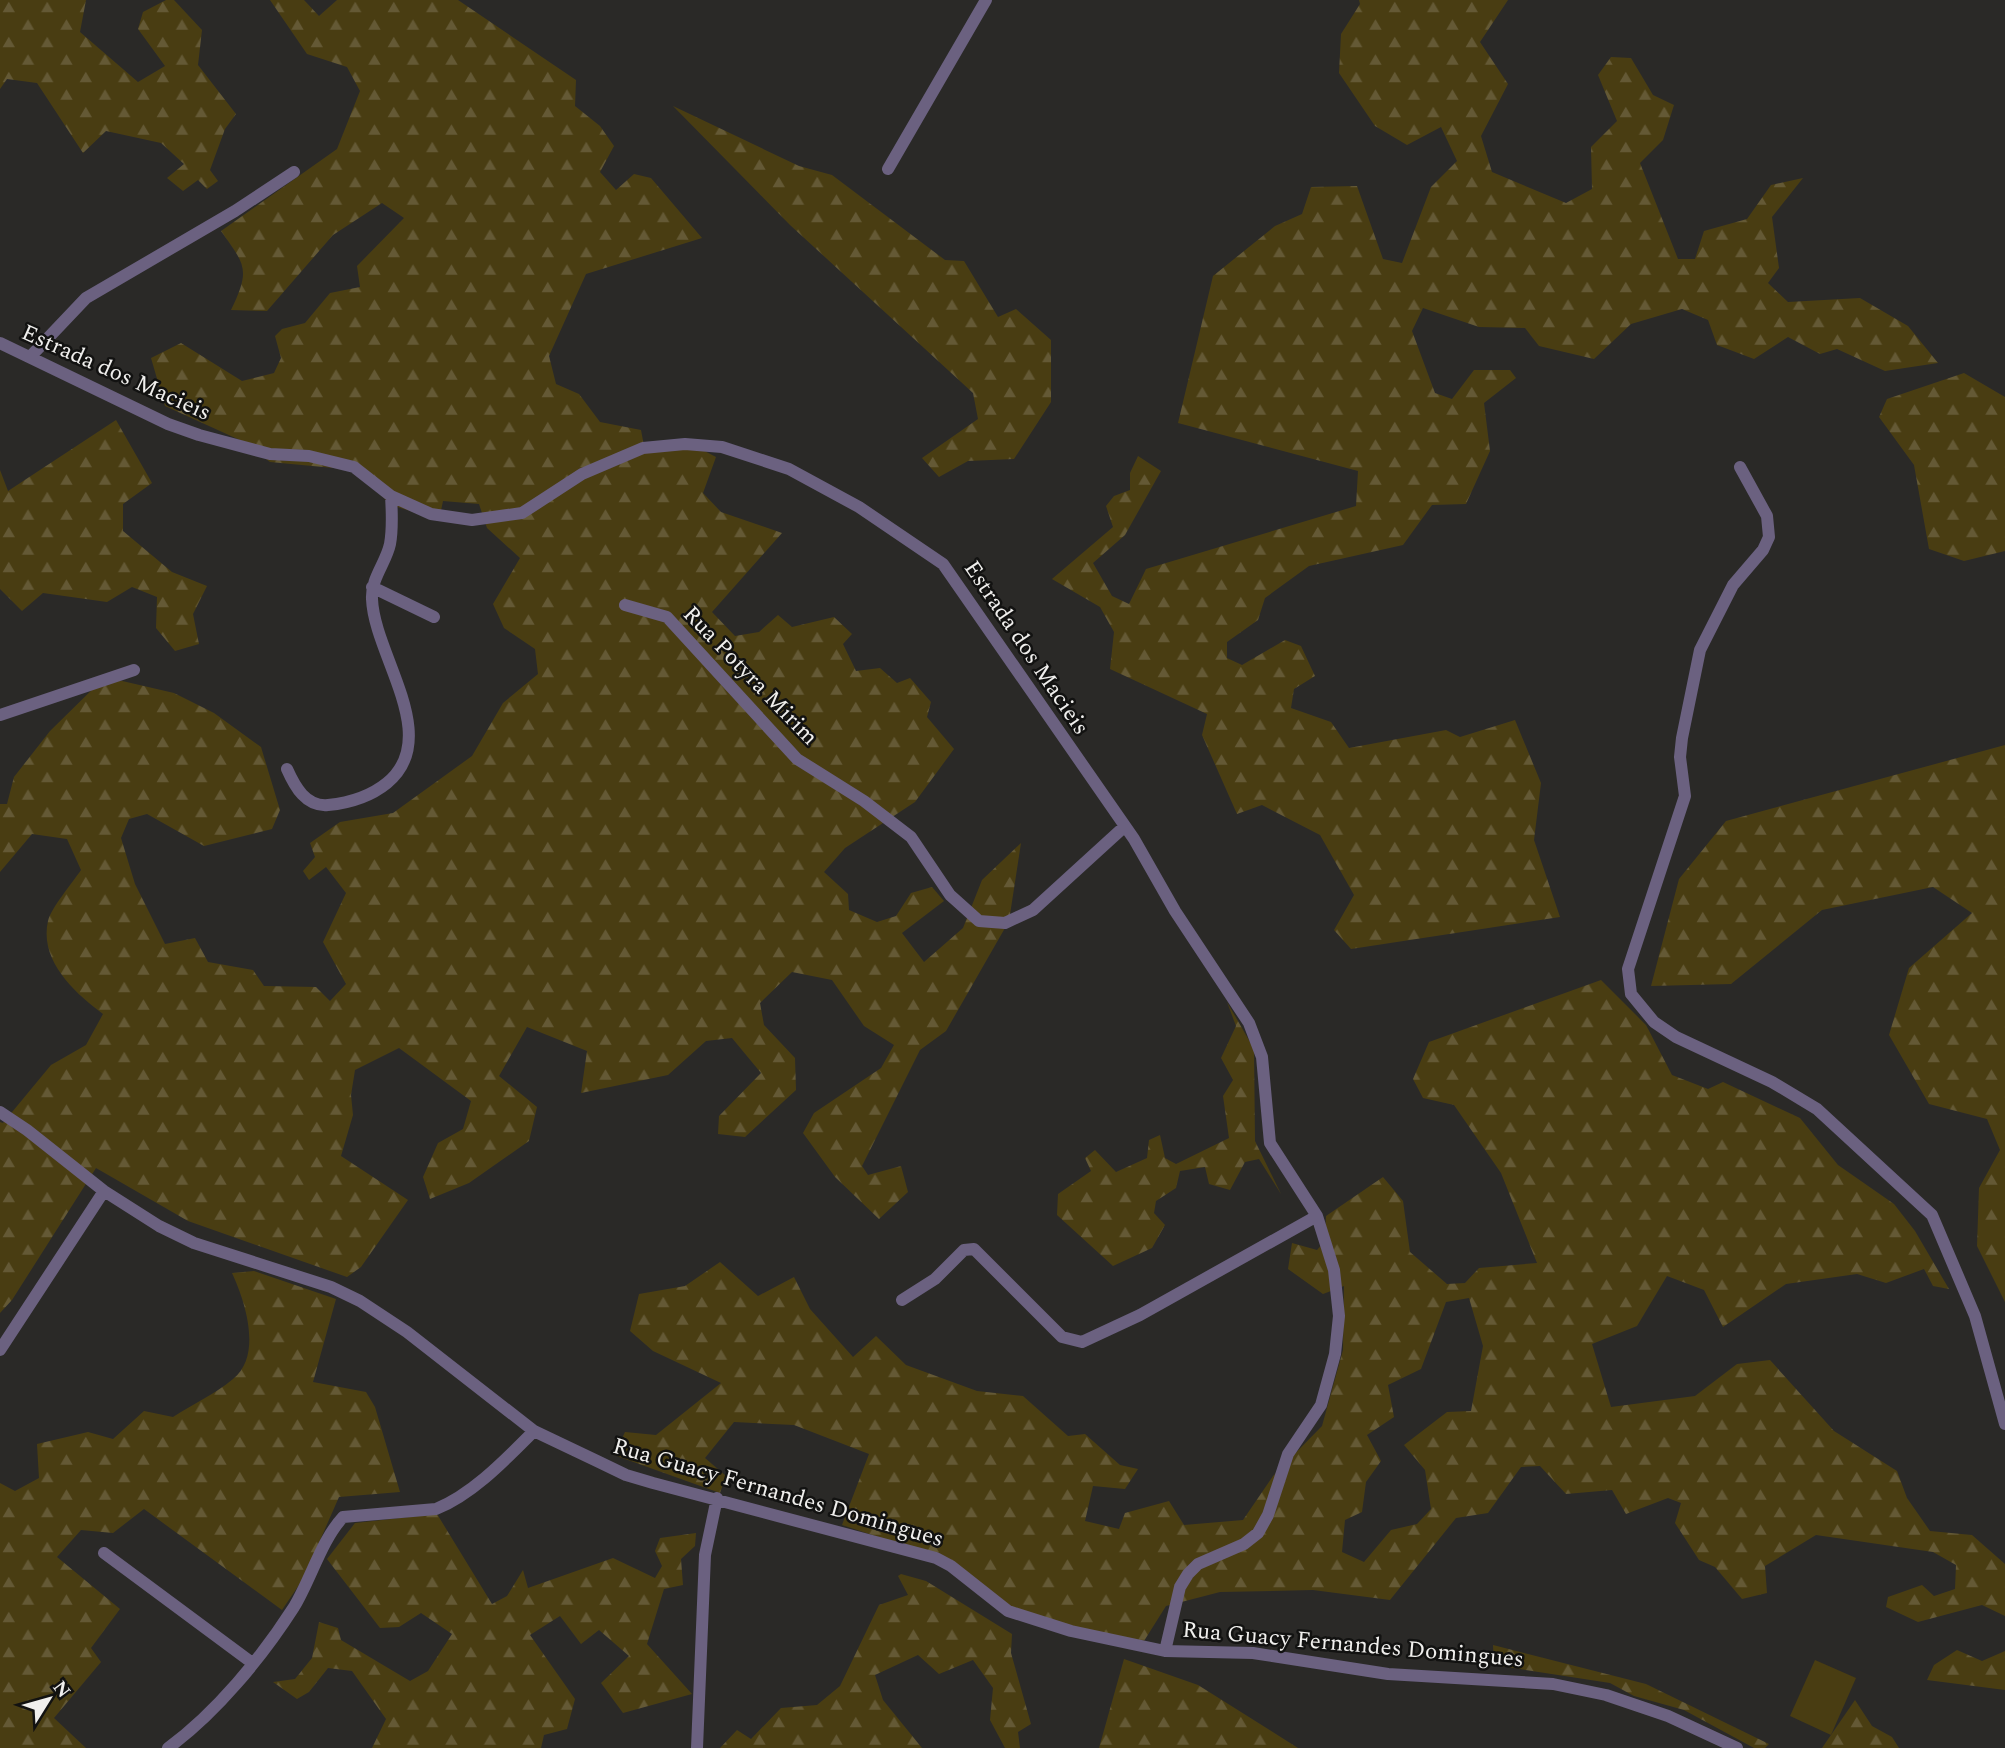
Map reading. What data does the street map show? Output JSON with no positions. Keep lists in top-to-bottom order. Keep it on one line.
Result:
{"streets":{"street":["Estrada dos Macieis","Rua Potyra Mirim","Rua Guacy Fernandes Domingues"]},"crossings":[["Estrada dos Macieis","Rua Potyra Mirim"],["Estrada dos Macieis","Rua Guacy Fernandes Domingues"]],"north":"top right"}
